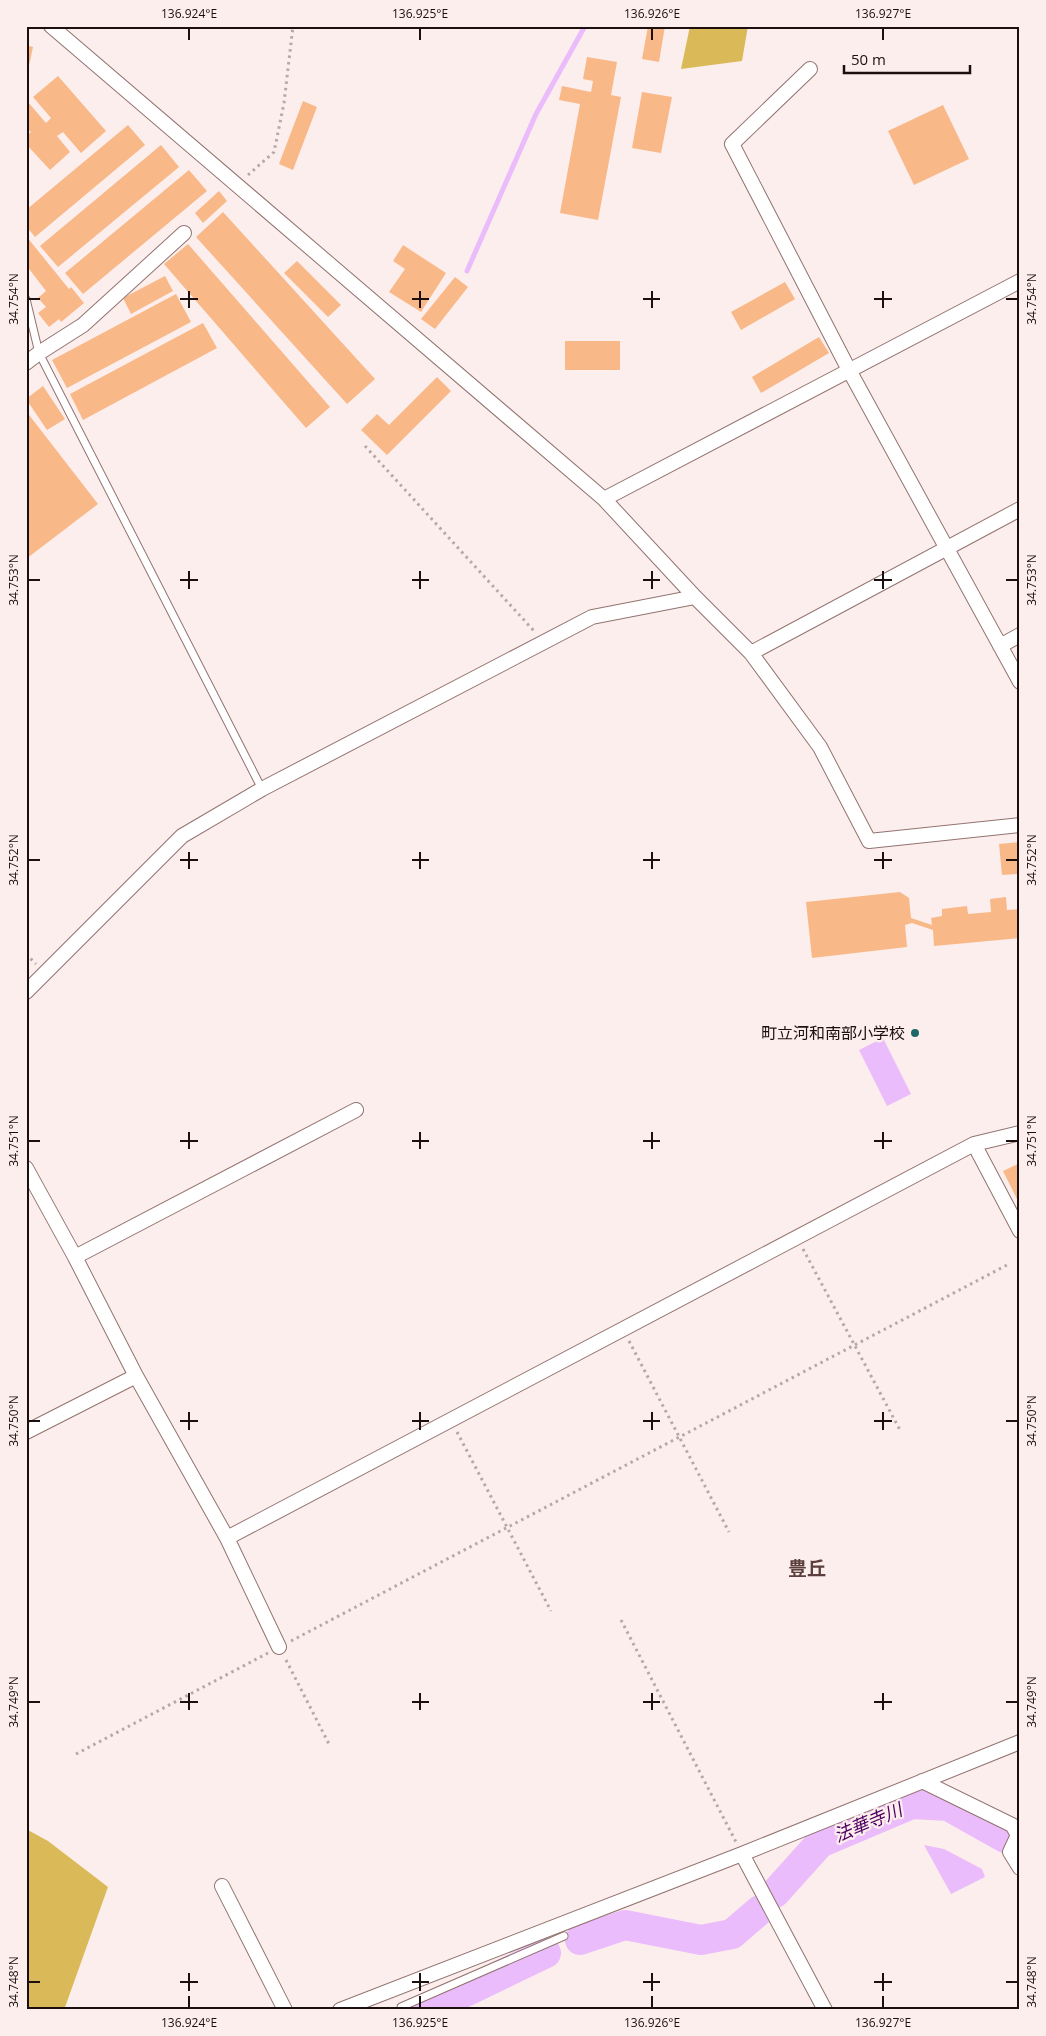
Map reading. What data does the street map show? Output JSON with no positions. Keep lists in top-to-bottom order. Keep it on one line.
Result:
{"districts":["豊丘"],"water":["法華寺川"],"places":["町立河和南部小学校"],"scale_bar":"50 m","coordinates":["136.924°E","136.925°E","136.926°E","136.927°E","34.754°N","34.753°N","34.752°N","34.751°N","34.750°N","34.749°N","34.748°N"]}
